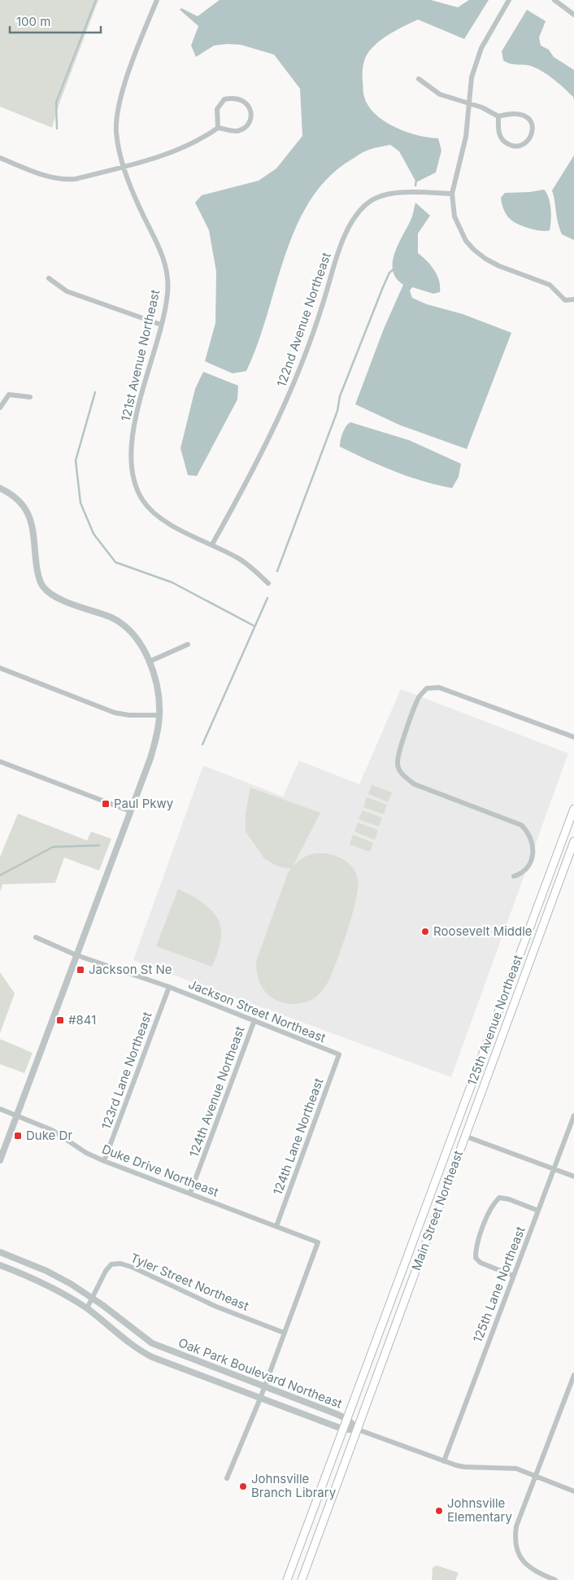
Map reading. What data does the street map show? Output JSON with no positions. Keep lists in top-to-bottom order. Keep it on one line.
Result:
{"streets":{"main road":["125th Avenue Northeast","Main Street Northeast"],"street":["122nd Avenue Northeast","121st Avenue Northeast","Jackson Street Northeast","123rd Lane Northeast","124th Avenue Northeast","124th Lane Northeast","Duke Drive Northeast","Tyler Street Northeast","125th Lane Northeast","Oak Park Boulevard Northeast"]},"crossings":[["122nd Avenue Northeast","121st Avenue Northeast"],["Jackson Street Northeast","123rd Lane Northeast"],["Jackson Street Northeast","124th Avenue Northeast"],["Jackson Street Northeast","124th Lane Northeast"],["125th Avenue Northeast","Main Street Northeast"],["123rd Lane Northeast","Duke Drive Northeast"],["124th Avenue Northeast","Duke Drive Northeast"],["124th Lane Northeast","Duke Drive Northeast"],["Duke Drive Northeast","Tyler Street Northeast"],["Main Street Northeast","Oak Park Boulevard Northeast"],["Tyler Street Northeast","Oak Park Boulevard Northeast"]],"places":{"transit":["Paul Pkwy","Jackson St Ne","#841","Duke Dr"],"other":["Roosevelt Middle","Johnsville Branch Library","Johnsville Elementary"]},"scale_bar":"100 m"}
